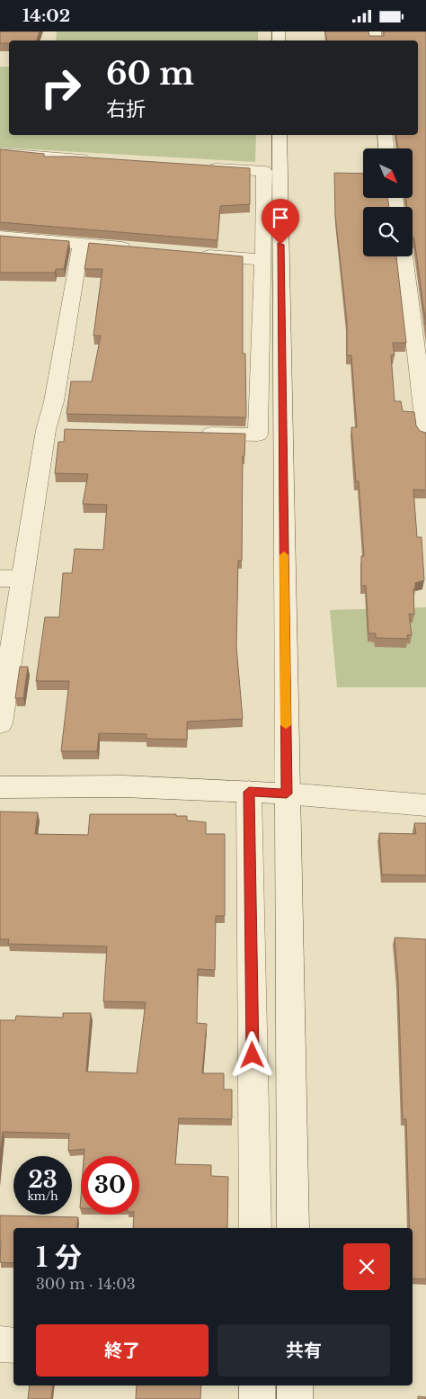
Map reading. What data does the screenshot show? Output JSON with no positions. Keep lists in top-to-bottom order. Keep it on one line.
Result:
{"north":"bottom right","page":{"status":"14:02","turn":["60 m","右折"],"speed":"23 km/h","limit":"30","heading":["1 分","300 m · 14:03"],"buttons":["終了","共有"]}}
